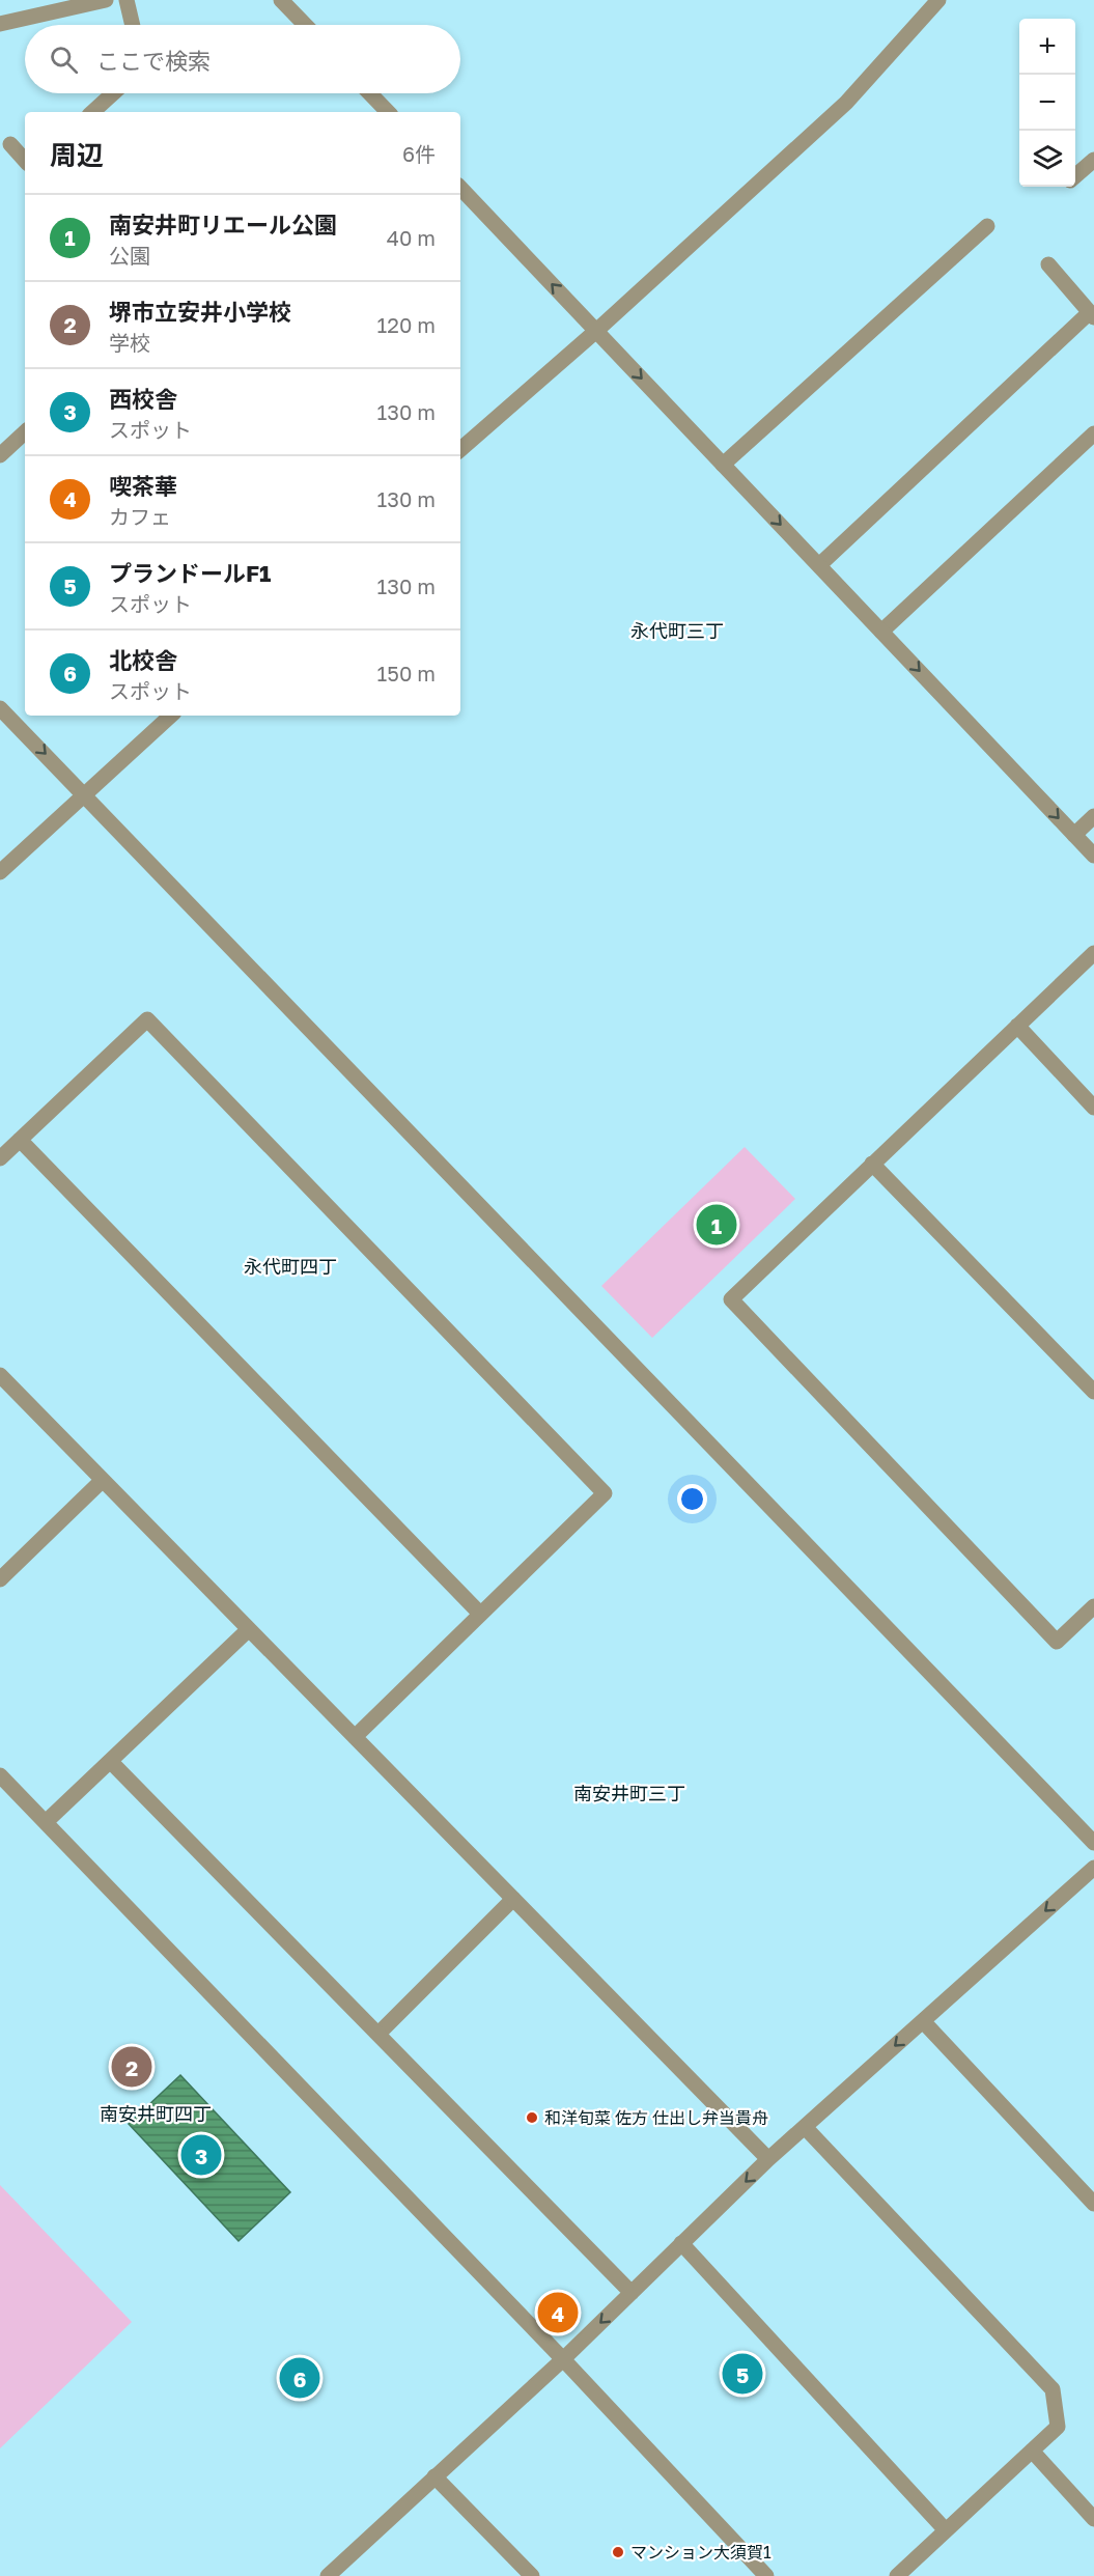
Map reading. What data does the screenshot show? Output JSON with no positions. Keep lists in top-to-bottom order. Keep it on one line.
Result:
{"districts":["永代町三丁","永代町四丁","南安井町三丁","南安井町四丁"],"places":["和洋旬菜 佐方 仕出し弁当貴舟","マンション大須賀1"],"page":{"map_buttons":["+","−"],"search":"ここで検索","heading":["周辺","6件"],"list":[{"mark":"1","name":"南安井町リエール公園","note":"公園","value":"40 m"},{"mark":"2","name":"堺市立安井小学校","note":"学校","value":"120 m"},{"mark":"3","name":"西校舎","note":"スポット","value":"130 m"},{"mark":"4","name":"喫茶華","note":"カフェ","value":"130 m"},{"mark":"5","name":"プランドールF1","note":"スポット","value":"130 m"},{"mark":"6","name":"北校舎","note":"スポット","value":"150 m"}],"pins":["1","2","3","4","5","6"]}}
